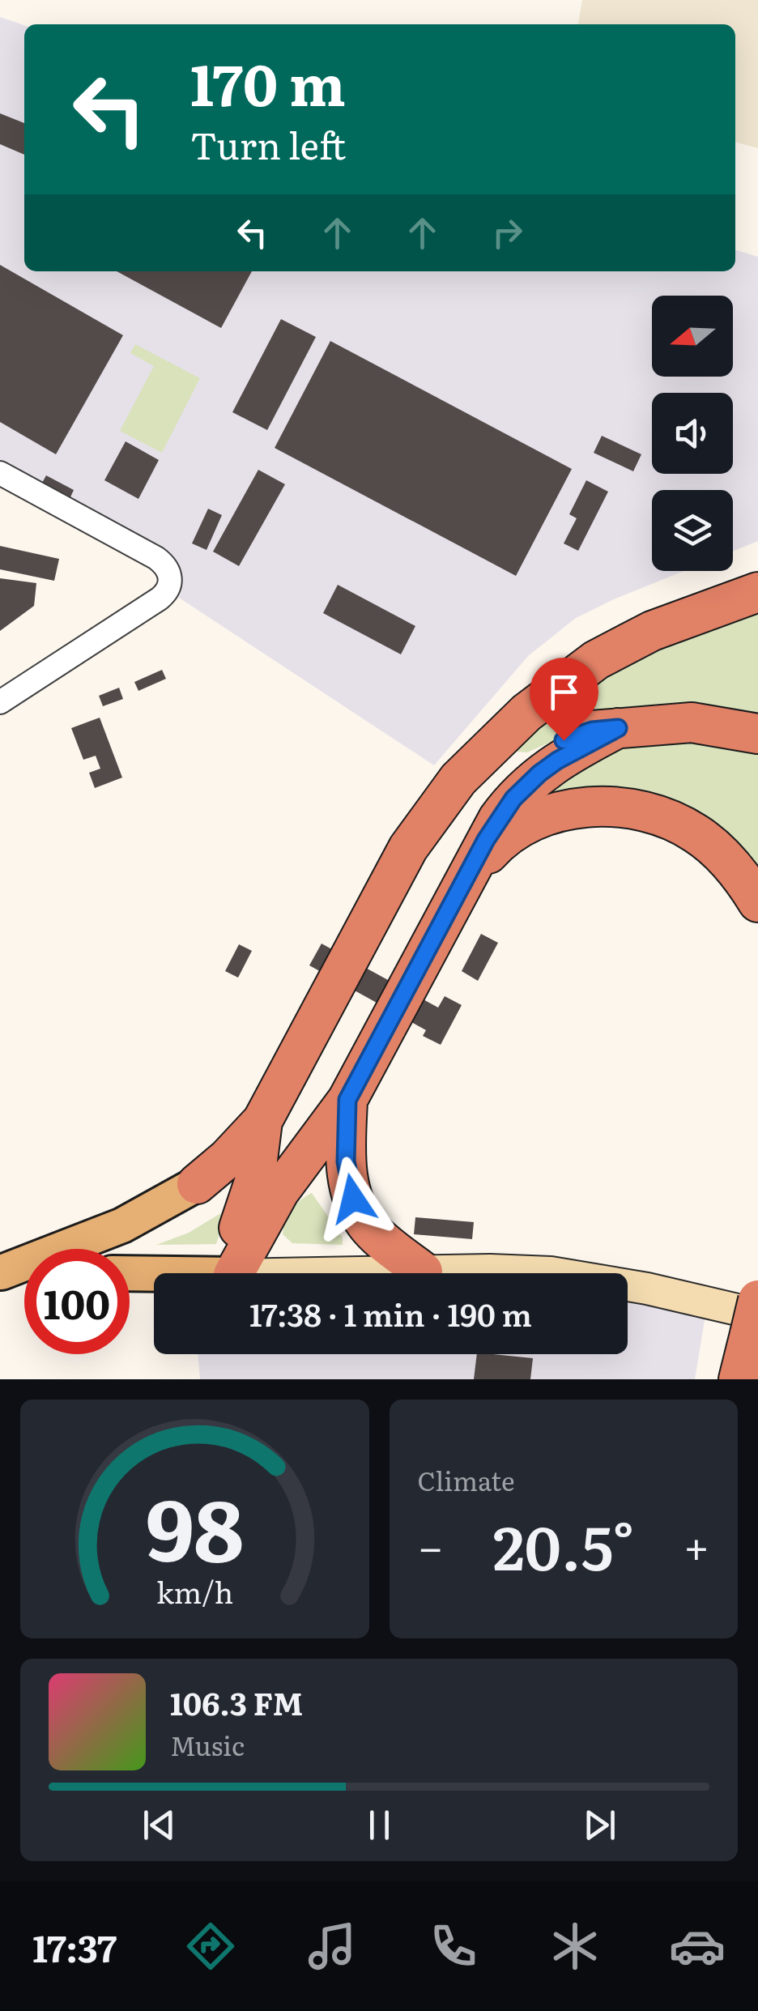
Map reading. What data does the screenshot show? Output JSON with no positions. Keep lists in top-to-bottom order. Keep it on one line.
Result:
{"north":"left","page":{"turn":["170 m","Turn left"],"limit":"100","trip":"17:38 · 1 min · 190 m","tile":"Climate","heat":["−","20.5°","+"],"song":["106.3 FM","Music"],"tabs":"17:37","gauge":["98","km/h"]}}
